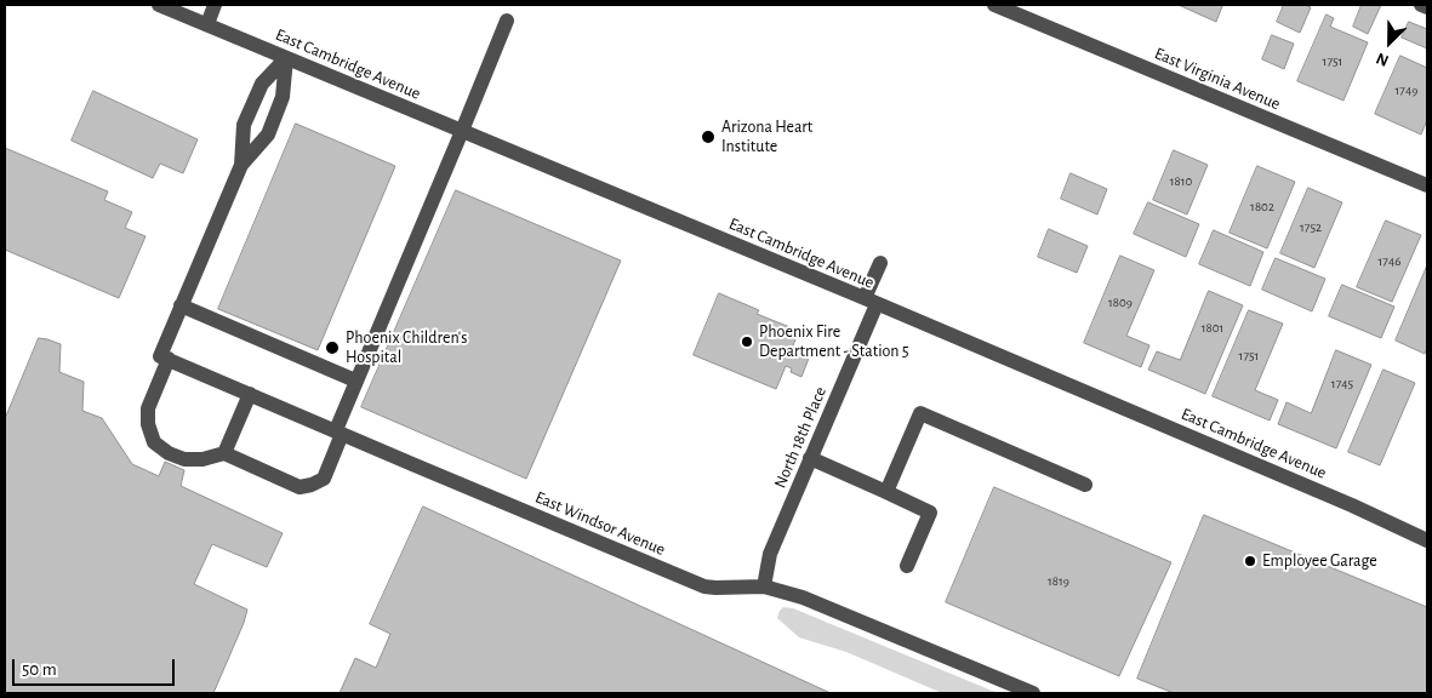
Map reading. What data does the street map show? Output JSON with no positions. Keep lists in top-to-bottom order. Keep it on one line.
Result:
{"streets":{"street":["East Cambridge Avenue","East Virginia Avenue","North 18th Place","East Windsor Avenue"]},"crossings":[["East Cambridge Avenue","North 18th Place"],["North 18th Place","East Windsor Avenue"]],"places":["Arizona Heart Institute","Phoenix Fire Department - Station 5","Phoenix Children's Hospital","Employee Garage"],"house_numbers":["1751","1749","1810","1802","1752","1746","1809","1801","1751","1745","1819"],"scale_bar":"50 m","north":"bottom left"}
